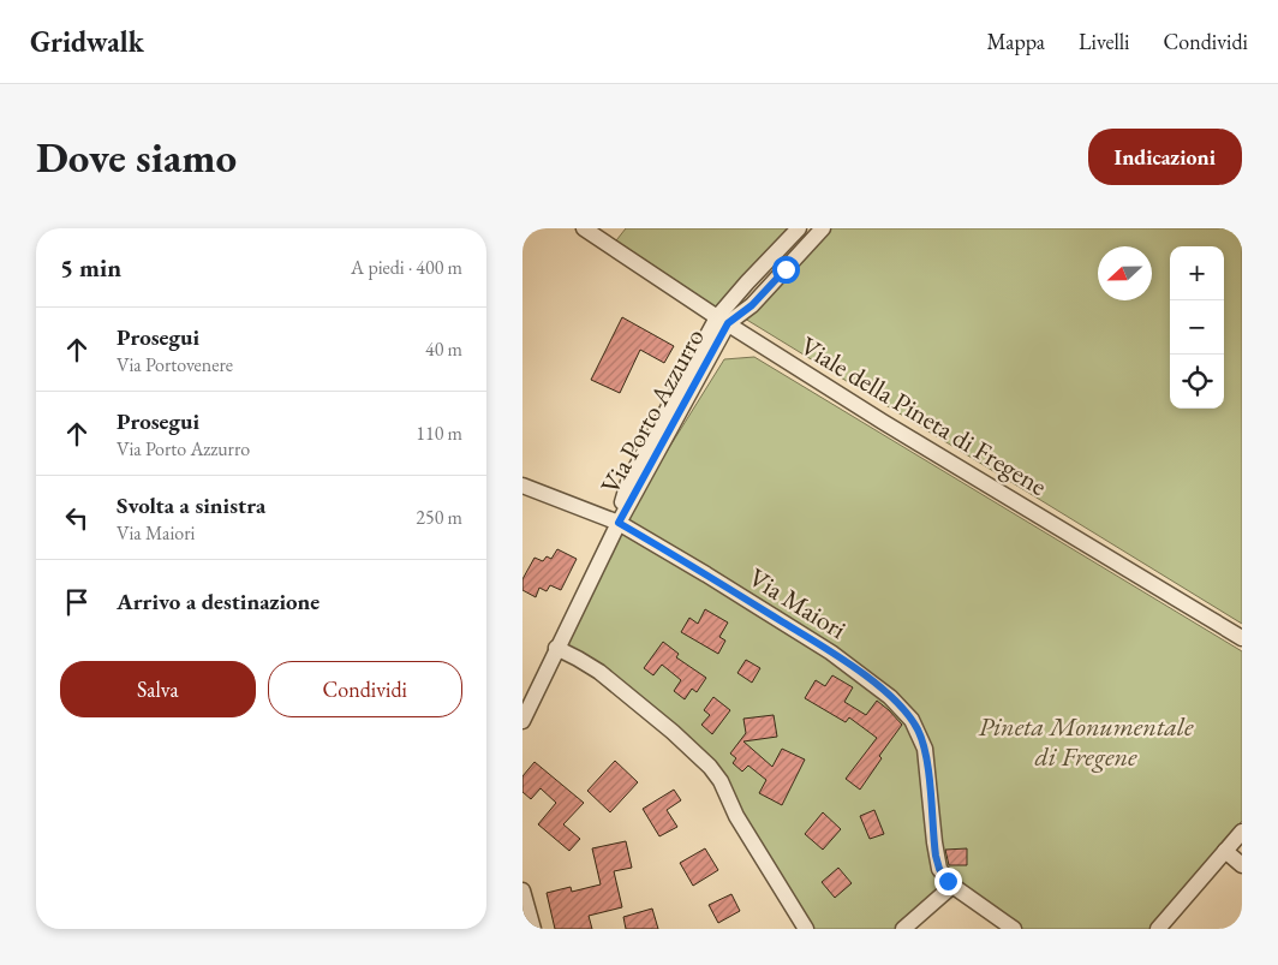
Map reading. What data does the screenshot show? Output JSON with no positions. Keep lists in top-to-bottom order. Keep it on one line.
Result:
{"streets":{"street":["Via Porto Azzurro","Viale della Pineta di Fregene","Via Maiori"]},"crossings":[["Via Porto Azzurro","Viale della Pineta di Fregene"],["Via Porto Azzurro","Via Maiori"]],"parks":["Pineta Monumentale di Fregene"],"north":"left","page":{"header":"Gridwalk","nav":["Mappa","Livelli","Condividi"],"buttons":["Indicazioni",["Salva","Condividi"]],"title":"Dove siamo","heading":["5 min","A piedi · 400 m"],"map_buttons":["+","−"],"list":[["Prosegui","Via Portovenere","40 m"],["Prosegui","Via Porto Azzurro","110 m"],["Svolta a sinistra","Via Maiori","250 m"],"Arrivo a destinazione"]}}
